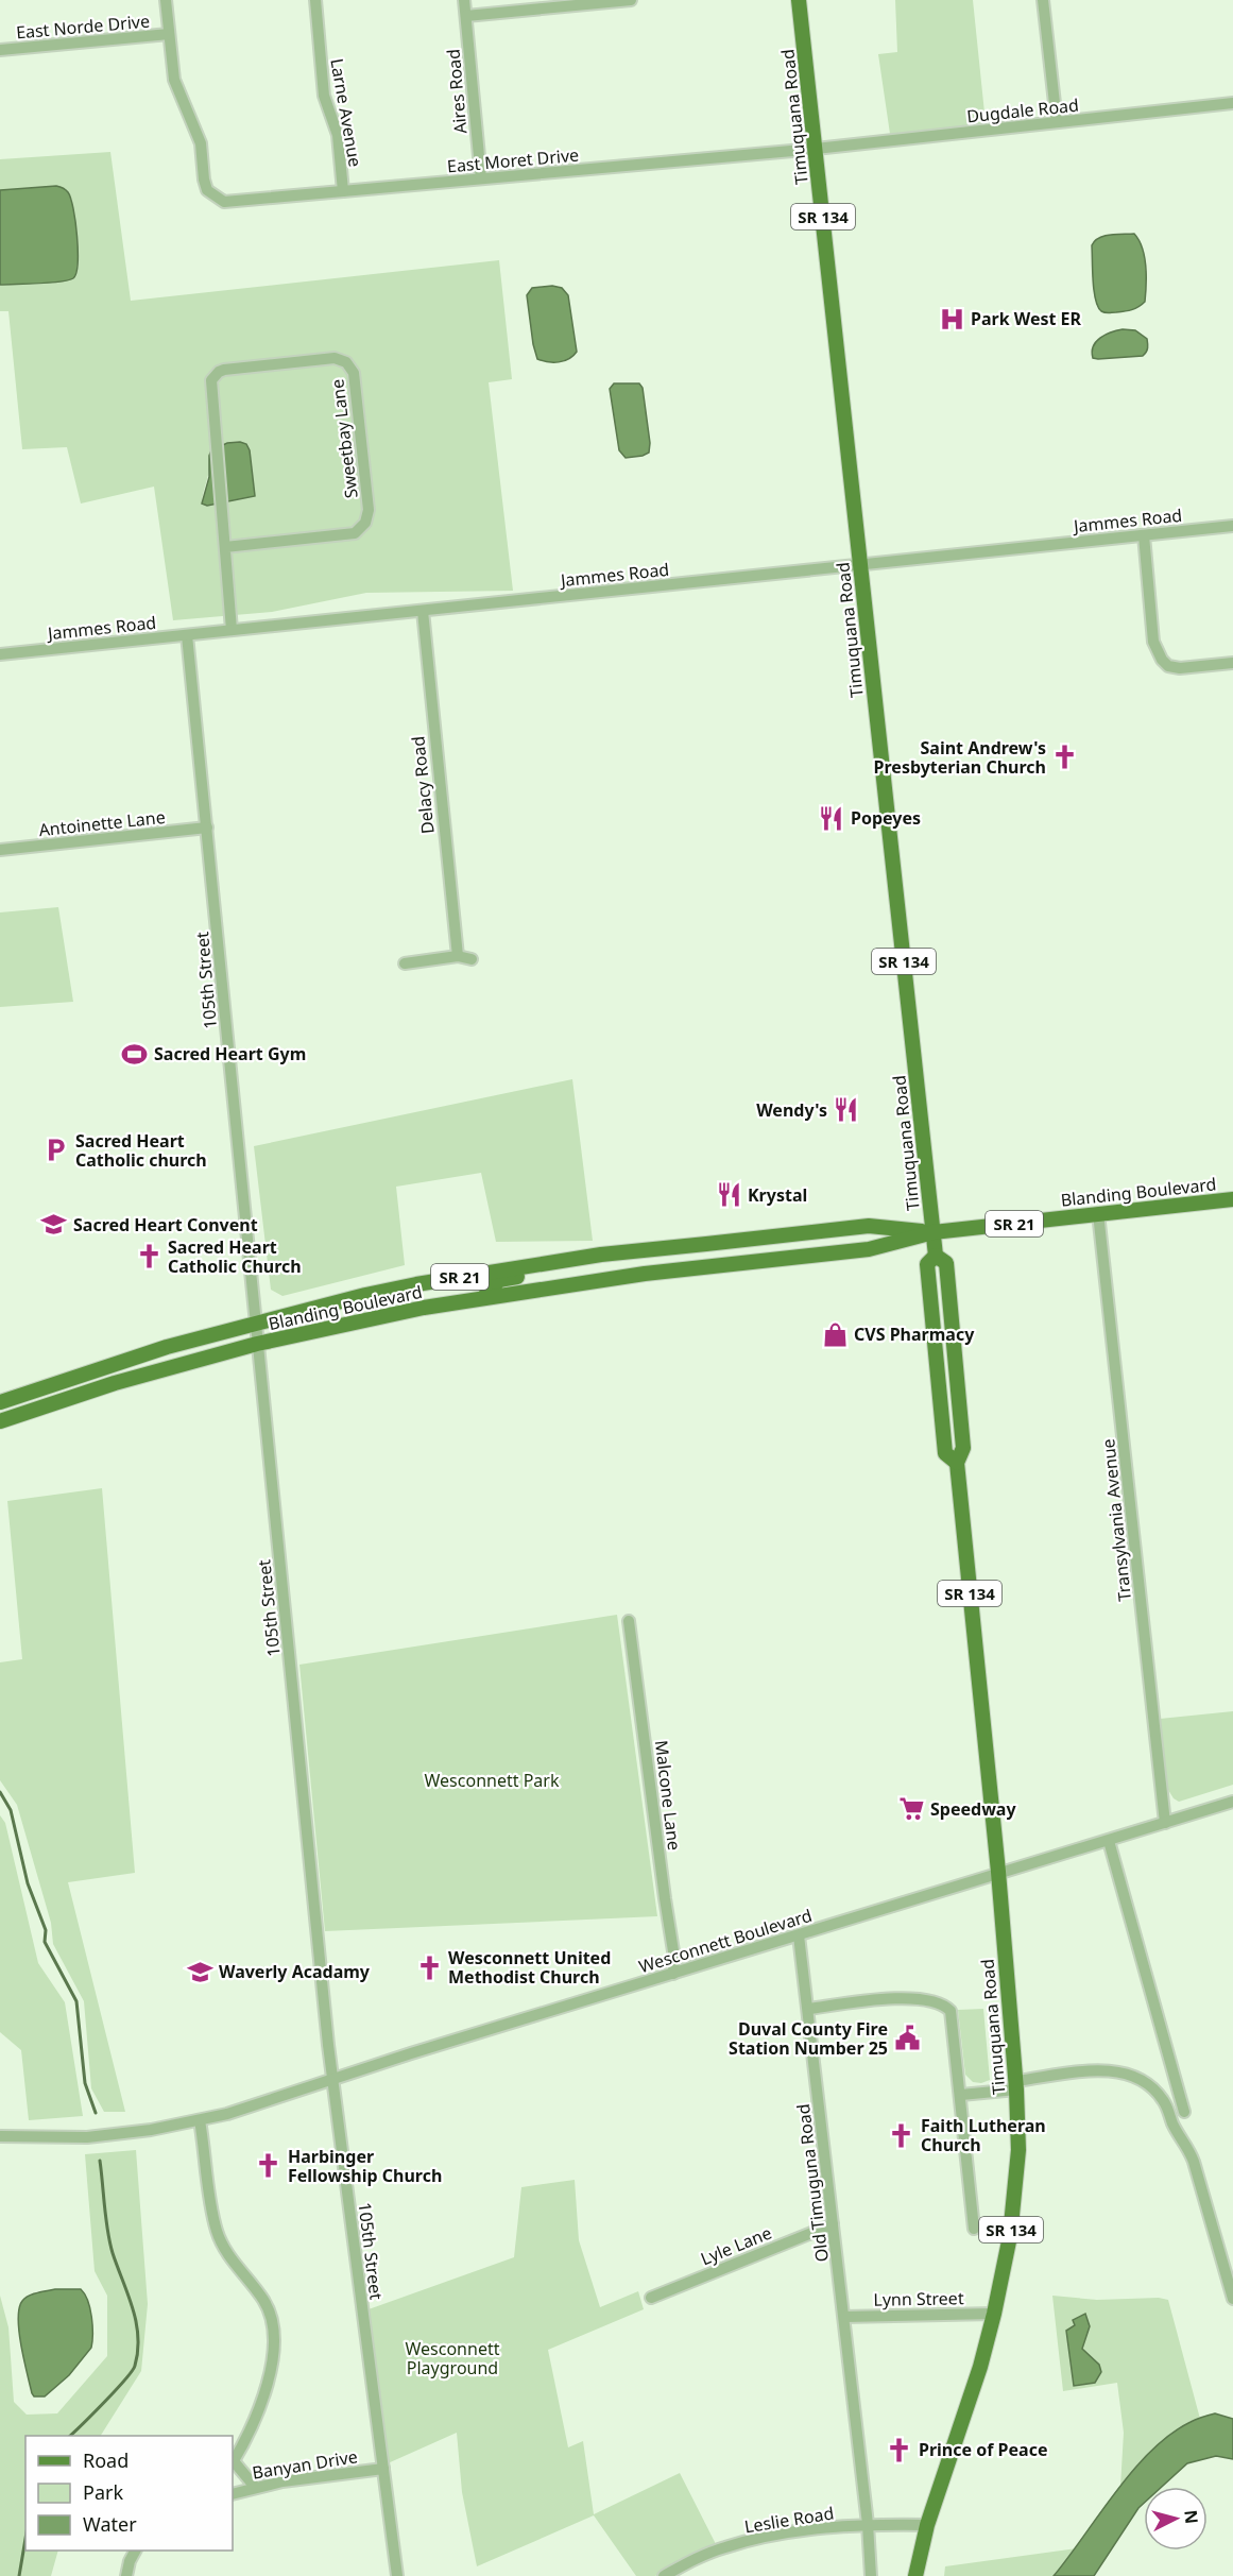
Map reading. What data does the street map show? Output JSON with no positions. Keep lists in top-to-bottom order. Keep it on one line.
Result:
{"streets":{"main road":["Timuquana Road","SR 134","Blanding Boulevard","SR 21"],"street":["East Norde Drive","Aires Road","Dugdale Road","Larne Avenue","East Moret Drive","Sweetbay Lane","Jammes Road","Delacy Road","Antoinette Lane","105th Street","Transylvania Avenue","Malcone Lane","Wesconnett Boulevard","Old Timuguna Road","Lyle Lane","Lynn Street","Banyan Drive","Leslie Road"]},"crossings":[["East Norde Drive","East Moret Drive"],["Aires Road","East Moret Drive"],["Dugdale Road","Timuquana Road"],["Dugdale Road","East Moret Drive"],["Larne Avenue","East Moret Drive"],["Timuquana Road","East Moret Drive"],["Timuquana Road","Jammes Road"],["Timuquana Road","Blanding Boulevard"],["Timuquana Road","Wesconnett Boulevard"],["Timuquana Road","Lynn Street"],["Timuquana Road","Leslie Road"],["Sweetbay Lane","Jammes Road"],["Jammes Road","Delacy Road"],["Jammes Road","105th Street"],["Antoinette Lane","105th Street"],["105th Street","Blanding Boulevard"],["105th Street","Wesconnett Boulevard"],["105th Street","Banyan Drive"],["Blanding Boulevard","Transylvania Avenue"],["Transylvania Avenue","Wesconnett Boulevard"],["Malcone Lane","Wesconnett Boulevard"],["Wesconnett Boulevard","Old Timuguna Road"],["Old Timuguna Road","Lyle Lane"],["Old Timuguna Road","Lynn Street"],["Old Timuguna Road","Leslie Road"]],"parks":["Wesconnett Park","Wesconnett Playground"],"places":{"hospital":["Park West ER"],"church":["Saint Andrew's Presbyterian Church","Sacred Heart Catholic Church","Wesconnett United Methodist Church","Faith Lutheran Church","Harbinger Fellowship Church","Prince of Peace"],"restaurant":["Popeyes","Wendy's","Krystal"],"sports":["Sacred Heart Gym"],"parking":["Sacred Heart Catholic church"],"school or university":["Sacred Heart Convent","Waverly Acadamy"],"shop":["CVS Pharmacy"],"supermarket":["Speedway"],"public building":["Duval County Fire Station Number 25"]},"legend":["Road","Park","Water"],"north":"right"}
